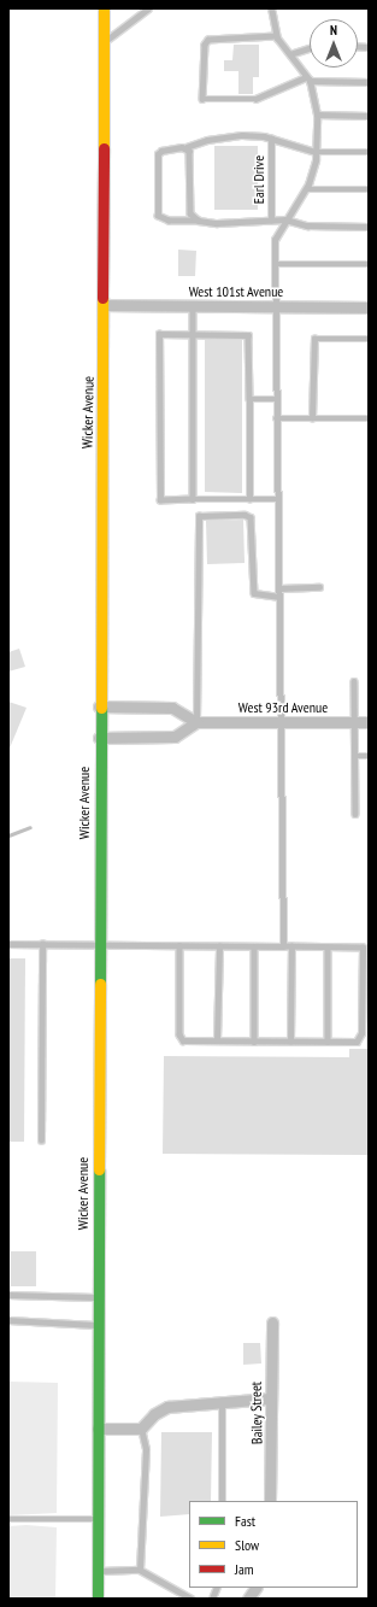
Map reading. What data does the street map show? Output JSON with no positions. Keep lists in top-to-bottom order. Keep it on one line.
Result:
{"streets":{"highway":["Wicker Avenue"],"street":["West 101st Avenue","West 93rd Avenue","Bailey Street"],"lane":["Earl Drive"]},"crossings":[["West 101st Avenue","Wicker Avenue"]],"legend":["Fast","Slow","Jam"],"north":"top"}
